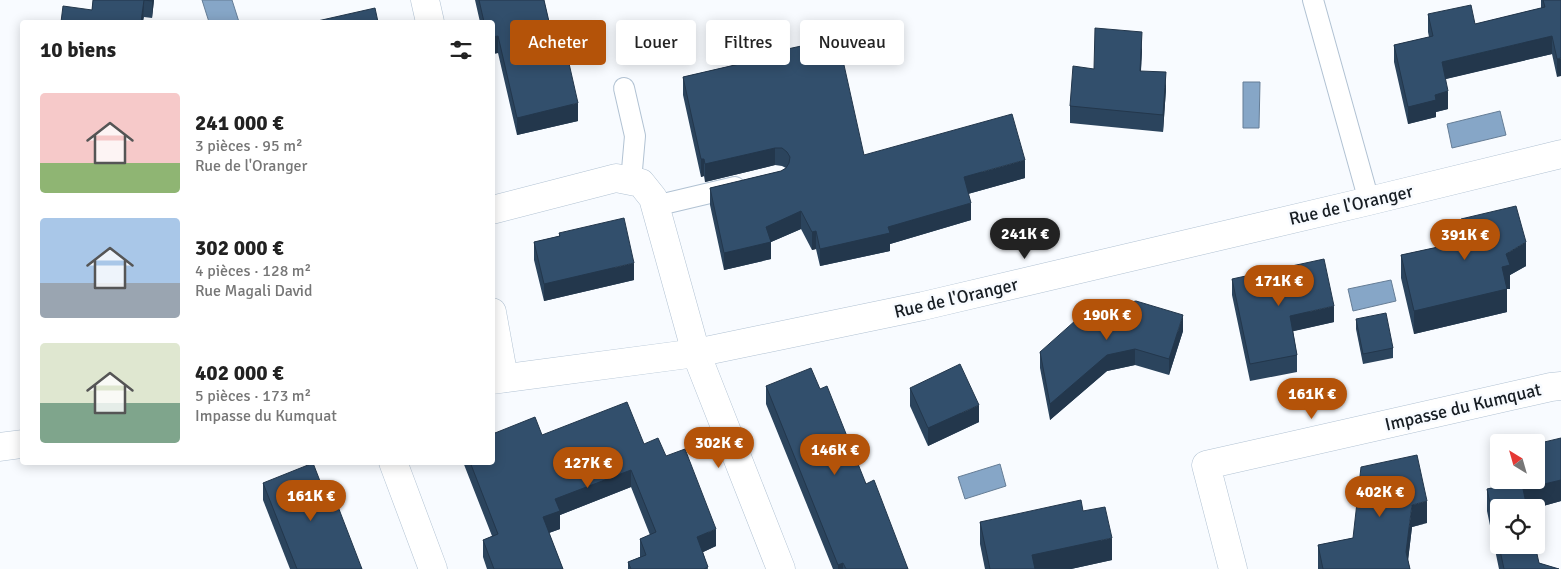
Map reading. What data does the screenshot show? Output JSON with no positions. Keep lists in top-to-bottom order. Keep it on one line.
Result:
{"streets":{"street":["Rue de l'Oranger","Impasse du Kumquat"]},"north":"top left","page":{"chip":["Acheter","Louer","Filtres","Nouveau"],"heading":"10 biens","list":[{"name":"241 000 €","note":"3 pièces · 95 m² · Rue de l'Oranger"},{"name":"302 000 €","note":"4 pièces · 128 m² · Rue Magali David"},{"name":"402 000 €","note":"5 pièces · 173 m² · Impasse du Kumquat"}],"price":["241K €","391K €","171K €","190K €","161K €","302K €","146K €","127K €","402K €","161K €"]}}
